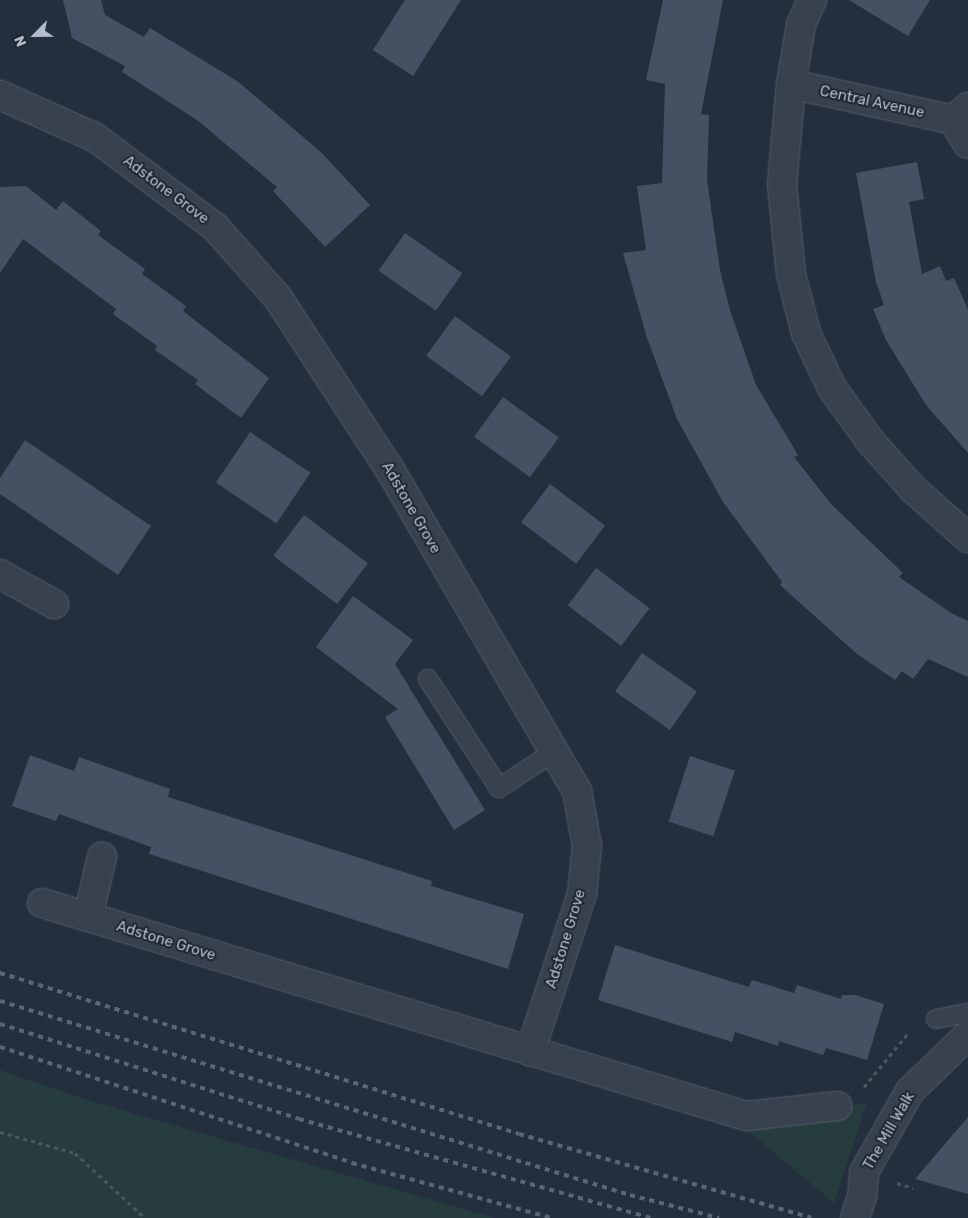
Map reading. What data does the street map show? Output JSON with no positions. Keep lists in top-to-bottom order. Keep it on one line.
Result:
{"streets":{"street":["Central Avenue","Adstone Grove","The Mill Walk"]},"north":"bottom left"}
